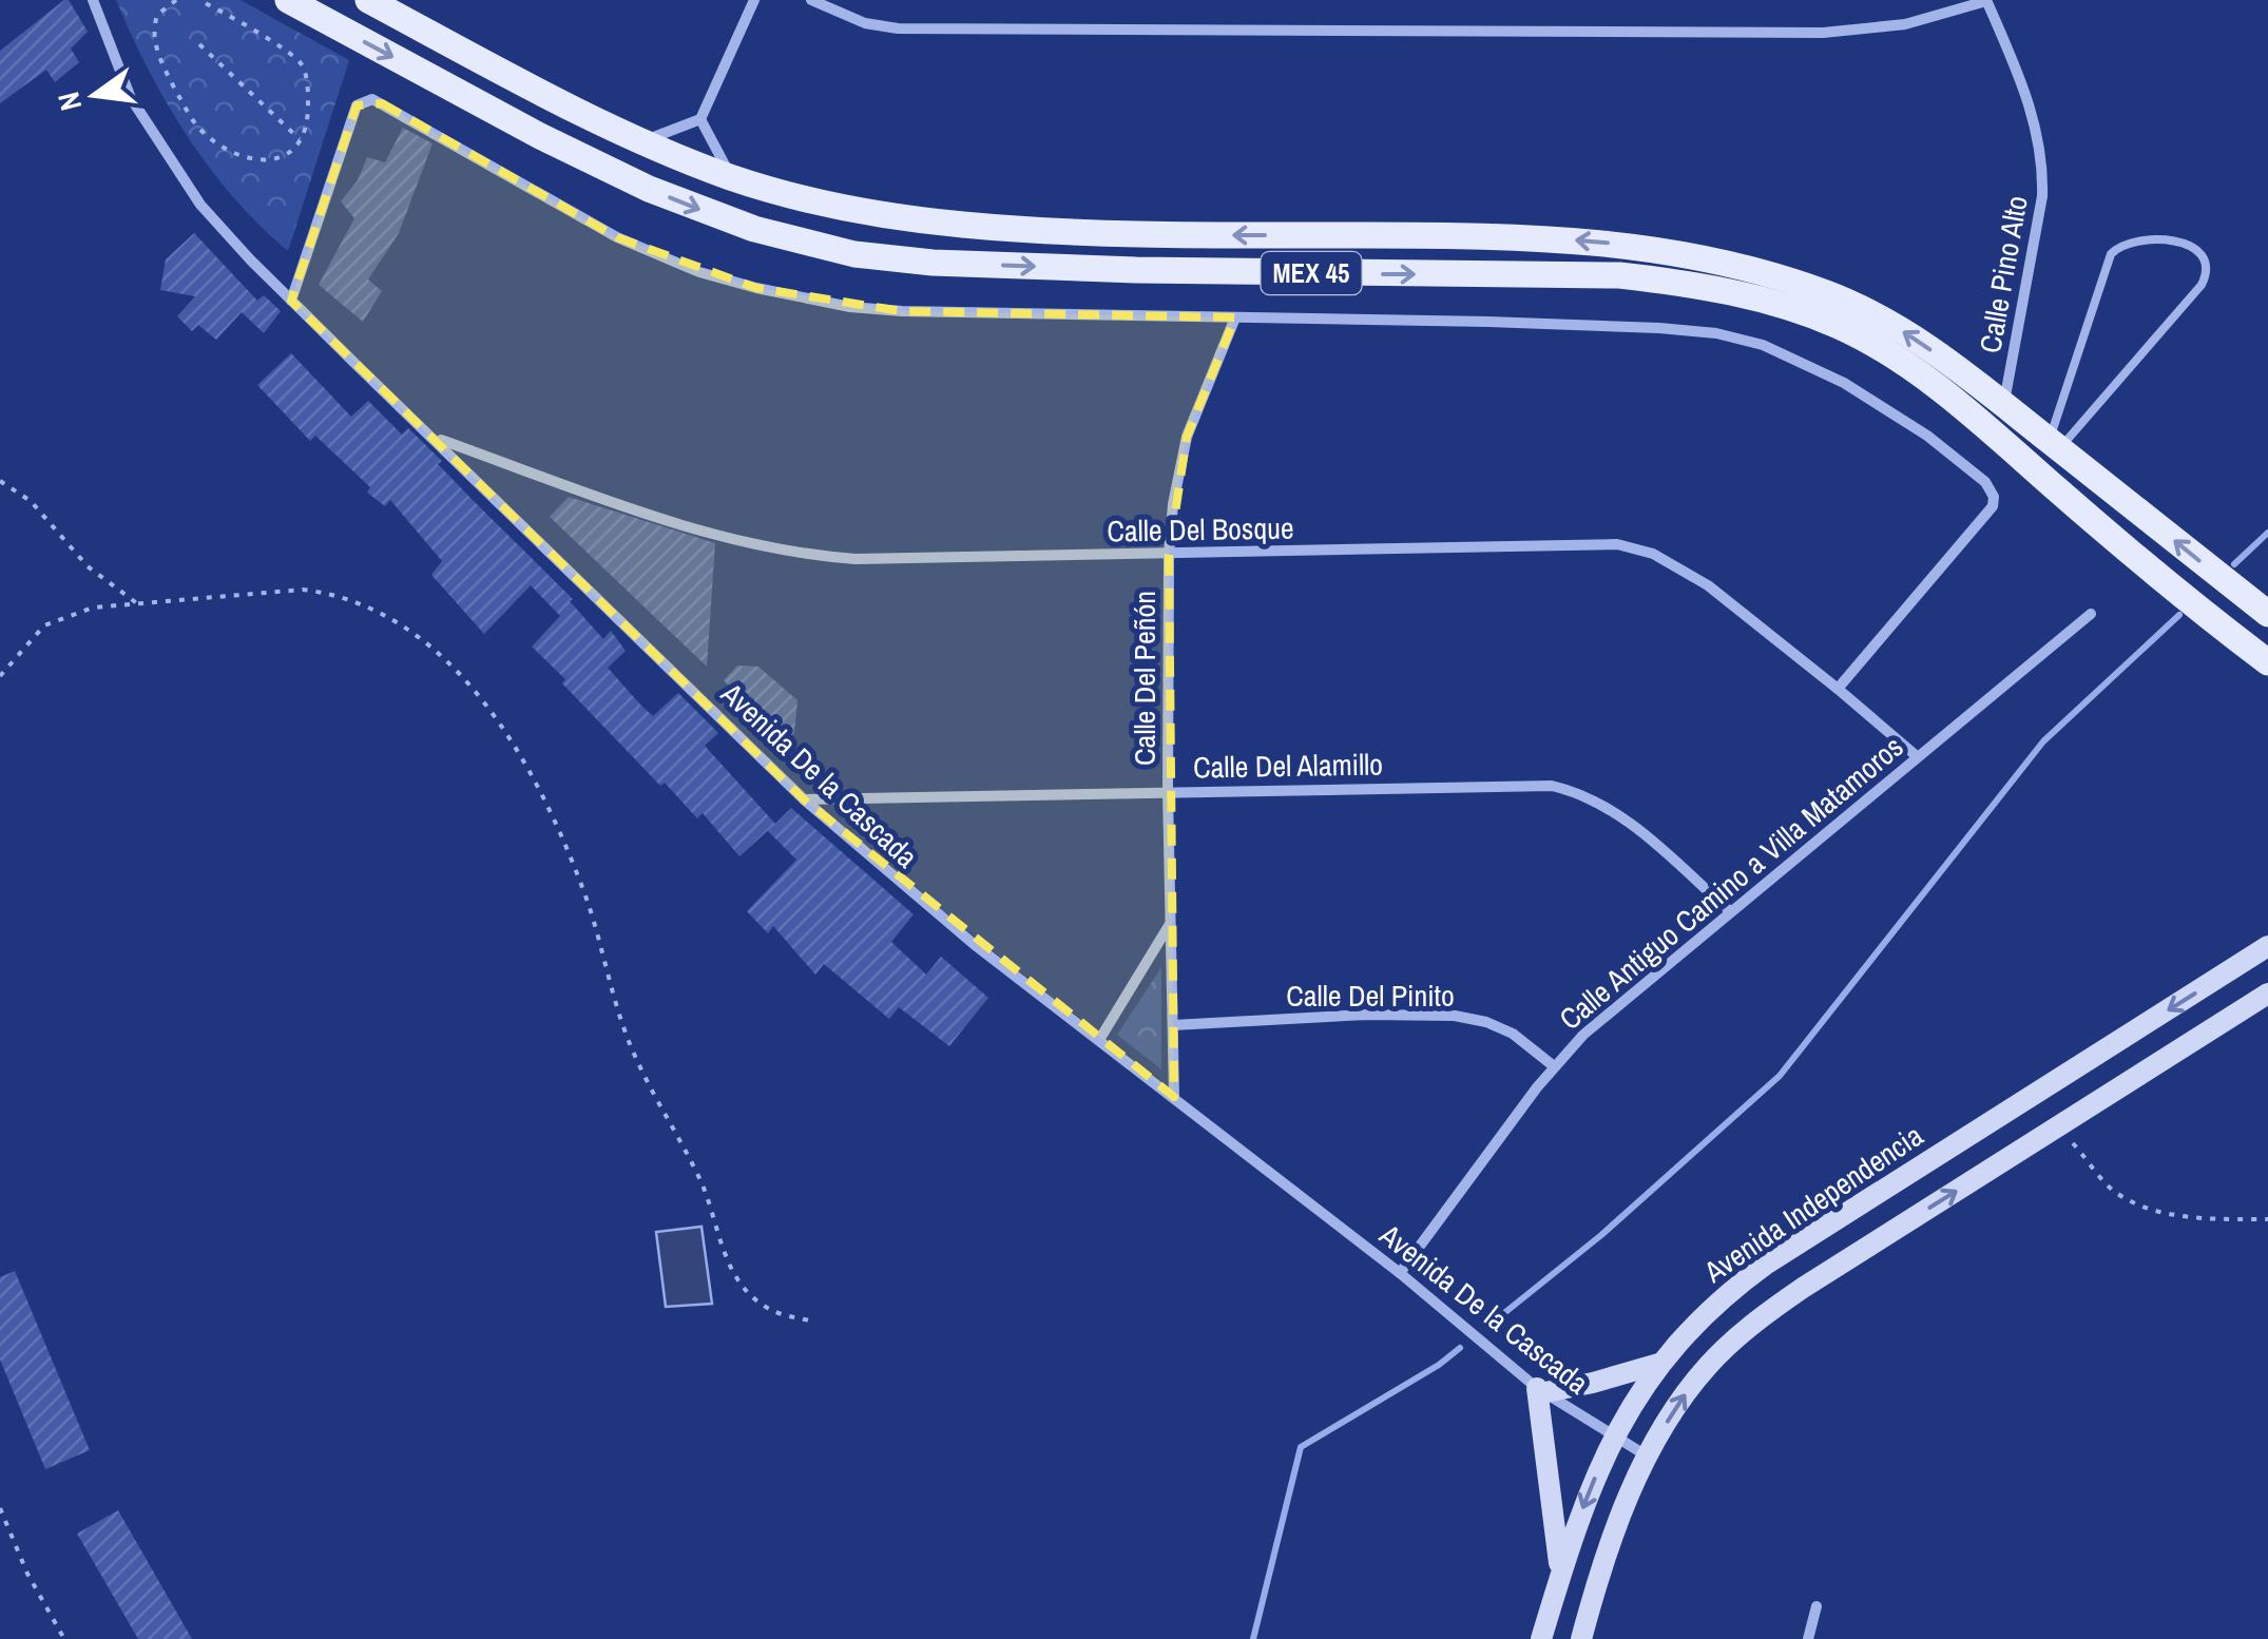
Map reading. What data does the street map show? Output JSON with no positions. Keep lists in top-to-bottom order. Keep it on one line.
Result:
{"streets":{"main road":["MEX 45","Avenida Independencia"],"street":["Calle Pino Alto","Calle Del Bosque","Calle Del Peñón","Calle Del Alamillo","Avenida De la Cascada","Calle Antiguo Camino a Villa Matamoros","Calle Del Pinito"]},"crossings":[["MEX 45","Calle Pino Alto"],["Calle Del Bosque","Calle Del Peñón"],["Calle Del Bosque","Avenida De la Cascada"],["Calle Del Bosque","Calle Antiguo Camino a Villa Matamoros"],["Calle Del Peñón","Calle Del Alamillo"],["Calle Del Peñón","Avenida De la Cascada"],["Calle Del Peñón","Calle Del Pinito"],["Calle Del Alamillo","Avenida De la Cascada"],["Calle Del Alamillo","Calle Antiguo Camino a Villa Matamoros"],["Avenida De la Cascada","Calle Antiguo Camino a Villa Matamoros"],["Avenida De la Cascada","Avenida Independencia"],["Calle Antiguo Camino a Villa Matamoros","Calle Del Pinito"]],"north":"left"}
